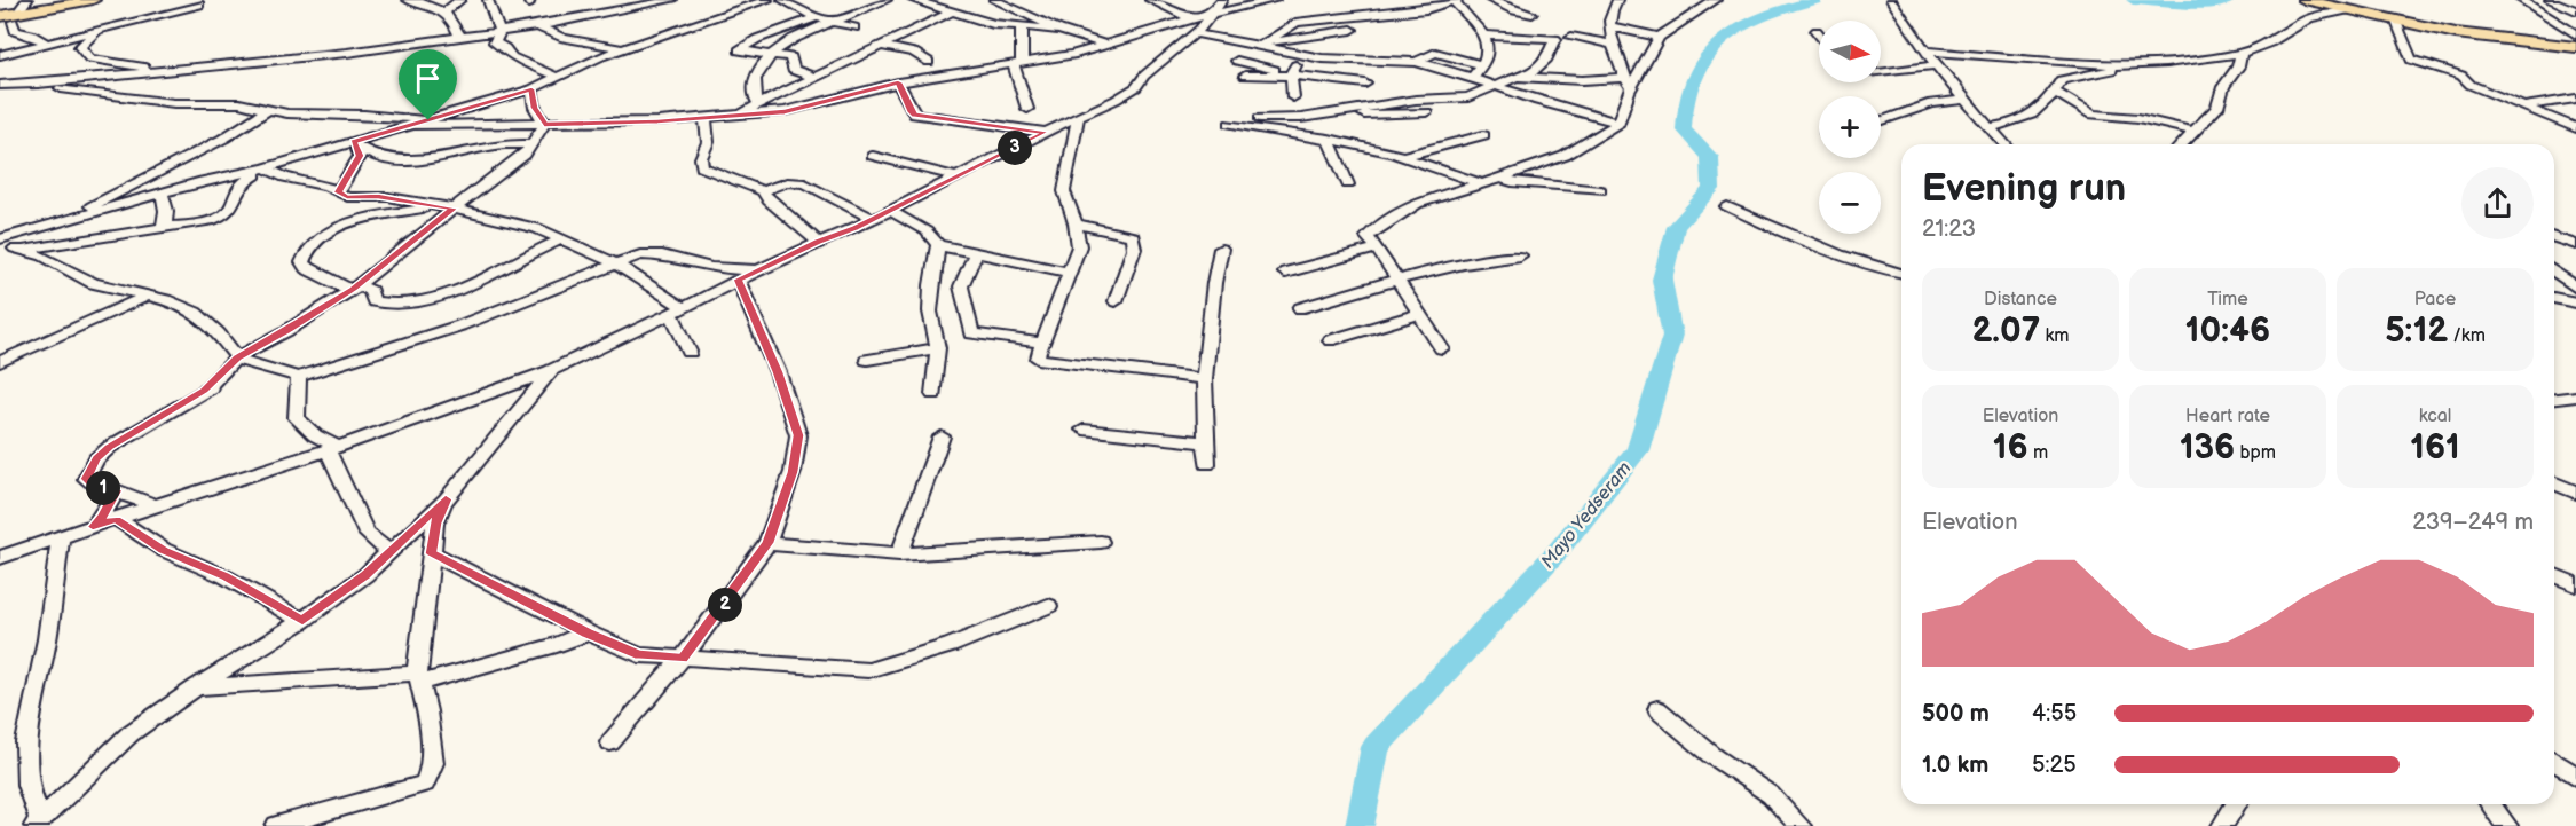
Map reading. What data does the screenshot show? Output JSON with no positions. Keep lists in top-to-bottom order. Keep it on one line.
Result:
{"water":["Mayo Yedseram"],"north":"right","page":{"map_buttons":["+","−"],"pins":["3","1","2"],"heading":["Evening run","21:23"],"stats":[["Distance","2.07 km"],["Time","10:46"],["Pace","5:12 /km"],["Elevation","16 m"],["Heart rate","136 bpm"],["kcal","161"]],"chart":["Elevation","239–249 m"],"list":[{"name":"500 m","note":"4:55"},{"name":"1.0 km","note":"5:25"}]}}
